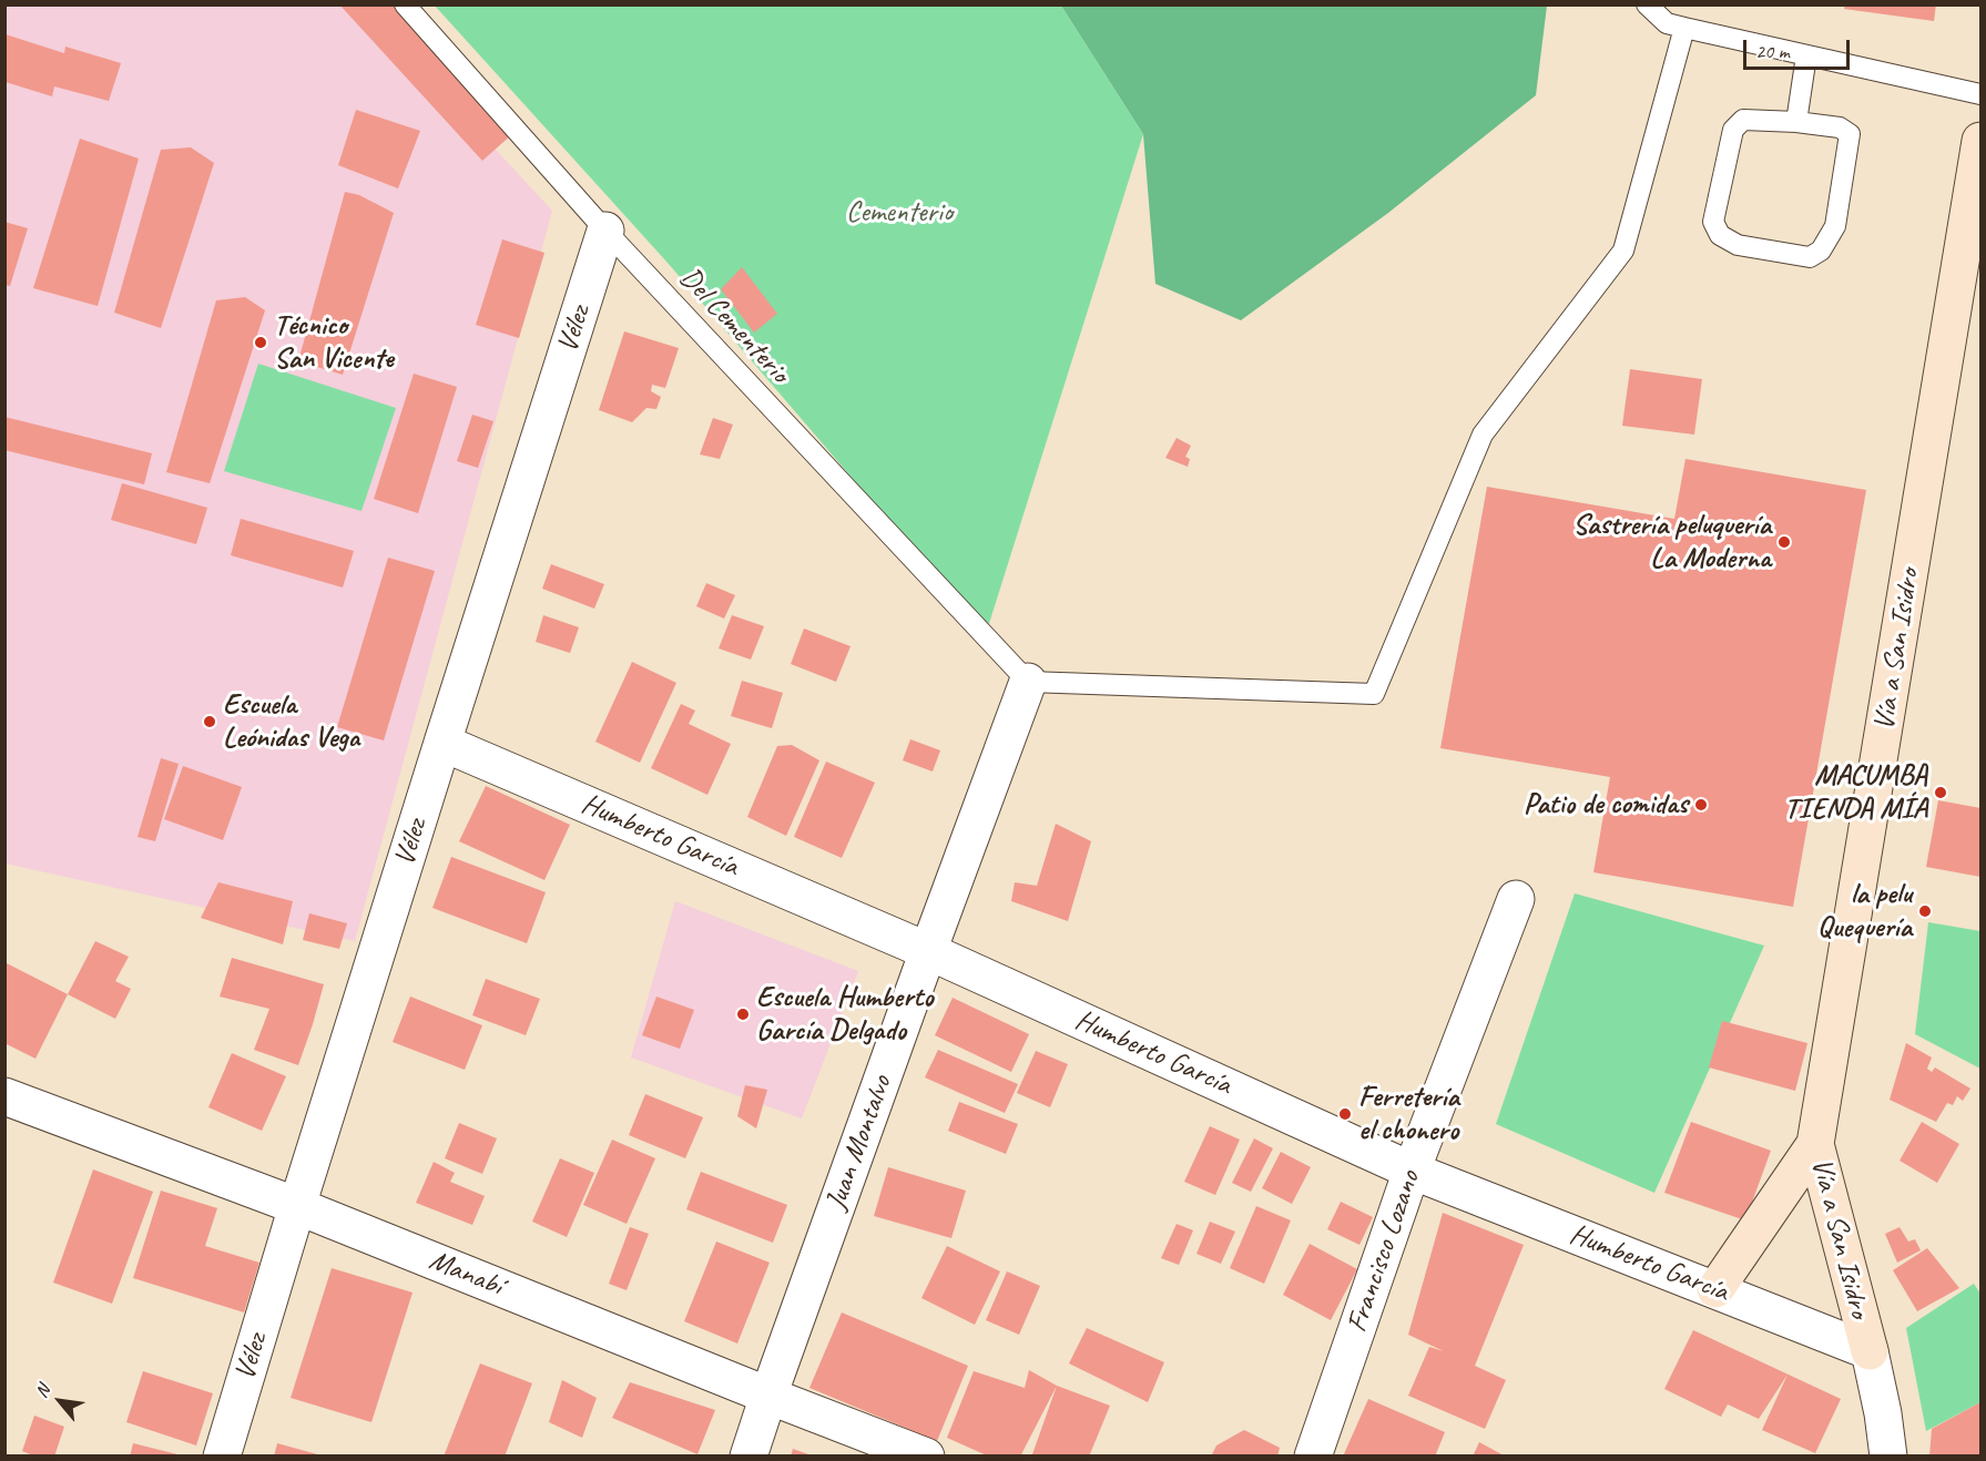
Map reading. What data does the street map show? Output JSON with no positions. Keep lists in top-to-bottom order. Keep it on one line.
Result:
{"streets":{"street":["Vélez","Vía a San Isidro","Humberto García","Juan Montalvo","Francisco Lozano","Manabí"],"lane":["Del Cementerio"]},"crossings":[["Del Cementerio","Vélez"],["Del Cementerio","Juan Montalvo"],["Vélez","Humberto García"],["Vélez","Manabí"],["Vía a San Isidro","Humberto García"],["Humberto García","Juan Montalvo"],["Humberto García","Francisco Lozano"],["Juan Montalvo","Manabí"]],"parks":["Cementerio"],"places":["Técnico San Vicente","Sastrería peluquería La Moderna","Escuela Leónidas Vega","MACUMBA TIENDA MÍA","Patio de comidas","la pelu Quequería","Escuela Humberto García Delgado","Ferretería el chonero"],"scale_bar":"20 m","north":"top left"}
